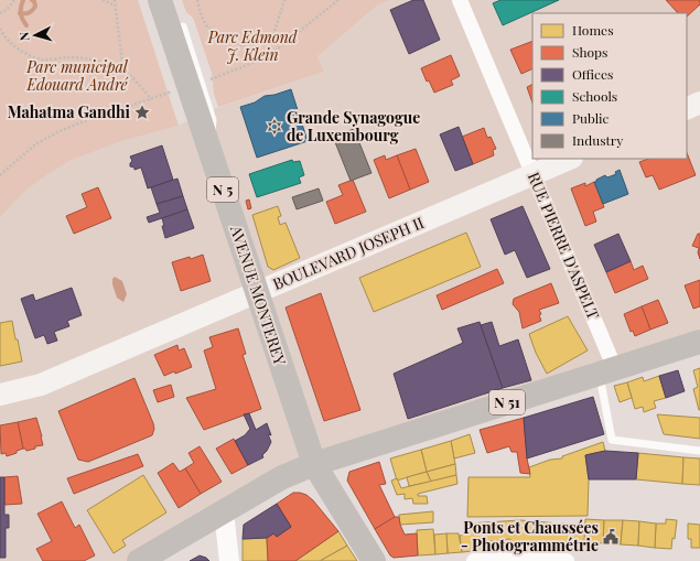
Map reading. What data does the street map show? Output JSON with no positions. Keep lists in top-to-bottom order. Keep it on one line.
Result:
{"streets":{"main road":["N 5","BOULEVARD JOSEPH II","AVENUE MONTEREY","N 51"],"street":["RUE PIERRE D'ASPELT"]},"crossings":[["N 5","AVENUE MONTEREY"],["N 5","N 51"],["RUE PIERRE D'ASPELT","BOULEVARD JOSEPH II"],["RUE PIERRE D'ASPELT","N 51"],["BOULEVARD JOSEPH II","AVENUE MONTEREY"],["AVENUE MONTEREY","N 51"]],"parks":["Parc Edmond J. Klein","Parc municipal Edouard André"],"places":{"place":["Mahatma Gandhi"],"synagogue":["Grande Synagogue de Luxembourg"],"public building":["Ponts et Chaussées - Photogrammétrie"]},"legend":["Homes","Shops","Offices","Schools","Public","Industry"],"north":"left"}
